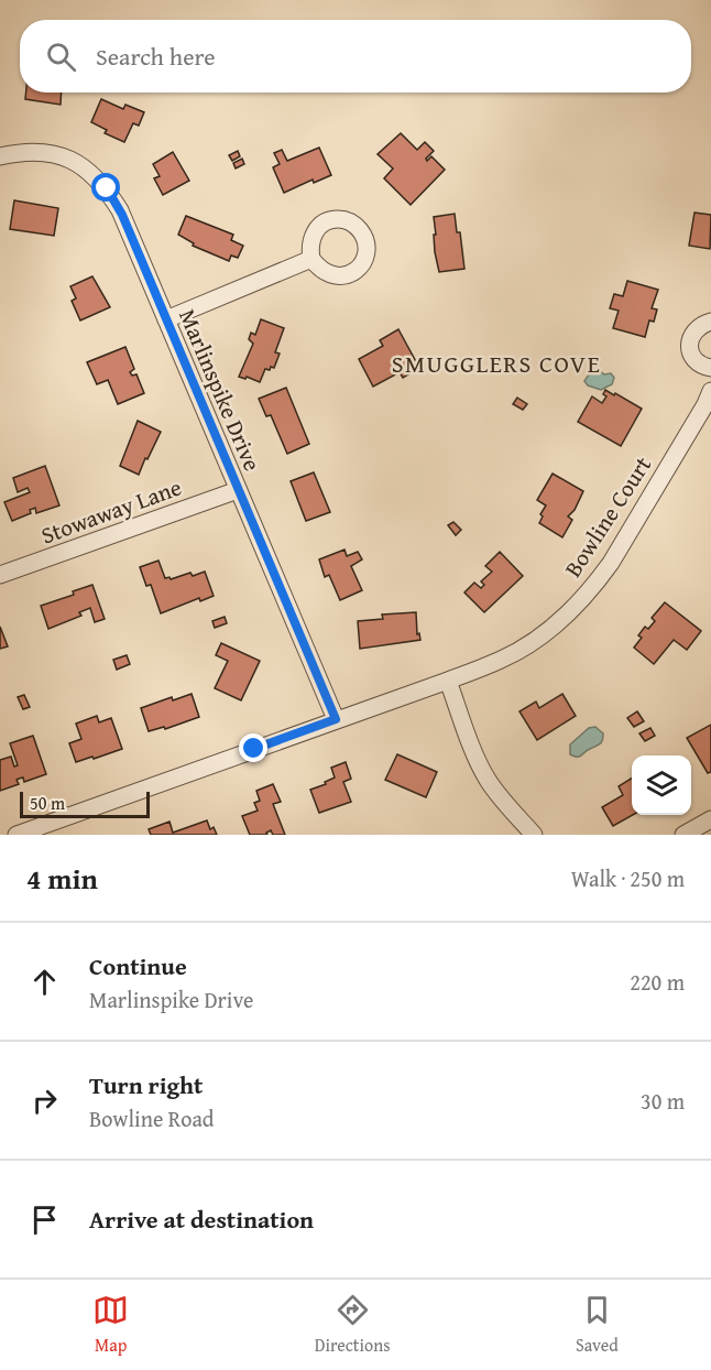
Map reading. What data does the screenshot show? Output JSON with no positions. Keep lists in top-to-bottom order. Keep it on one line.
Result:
{"streets":{"street":["Marlinspike Drive","Stowaway Lane","Bowline Court"]},"crossings":[["Marlinspike Drive","Stowaway Lane"],["Marlinspike Drive","Bowline Court"]],"districts":["SMUGGLERS COVE"],"scale_bar":"50 m","page":{"search":"Search here","scale":"50 m","heading":["4 min","Walk · 250 m"],"list":[["Continue","Marlinspike Drive","220 m"],["Turn right","Bowline Road","30 m"],"Arrive at destination"],"nav":["Map","Directions","Saved"]}}
